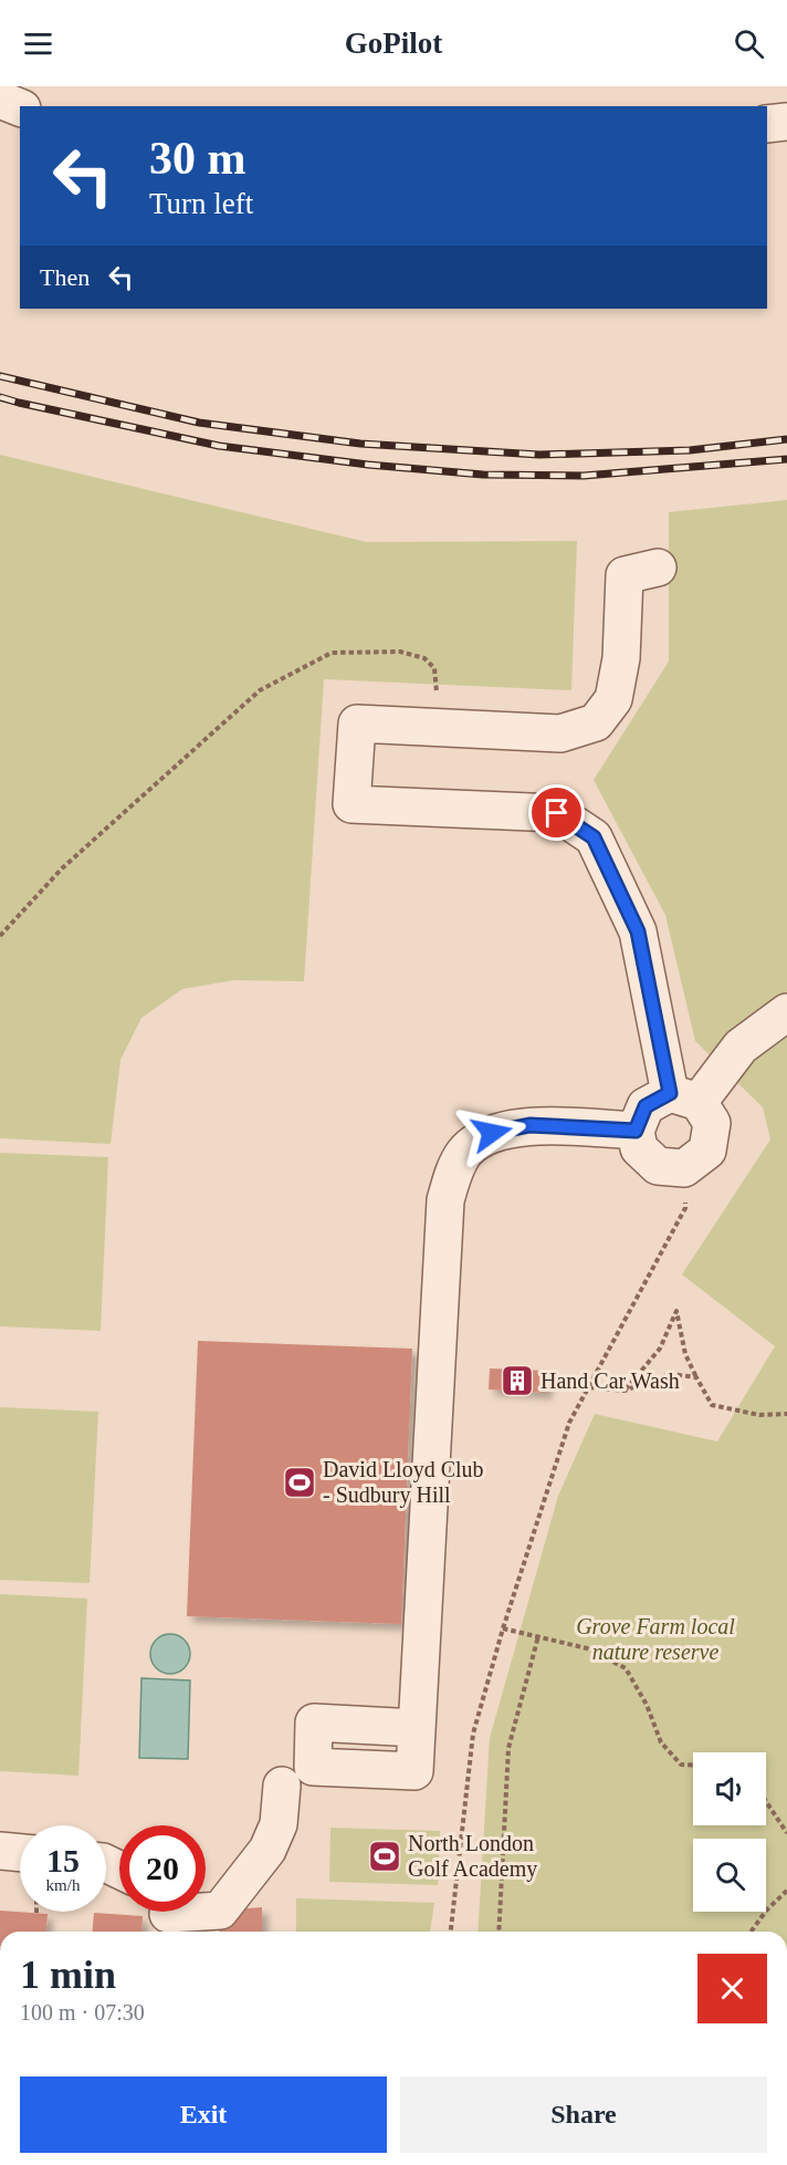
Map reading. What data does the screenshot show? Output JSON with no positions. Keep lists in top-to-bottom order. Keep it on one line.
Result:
{"parks":["Grove Farm local nature reserve"],"places":{"building":["Hand Car Wash"],"sports":["David Lloyd Club - Sudbury Hill","North London Golf Academy"]},"page":{"header":"GoPilot","turn":["30 m","Turn left"],"then":"Then","speed":"15 km/h","limit":"20","heading":["1 min","100 m · 07:30"],"buttons":["Exit","Share"]}}
